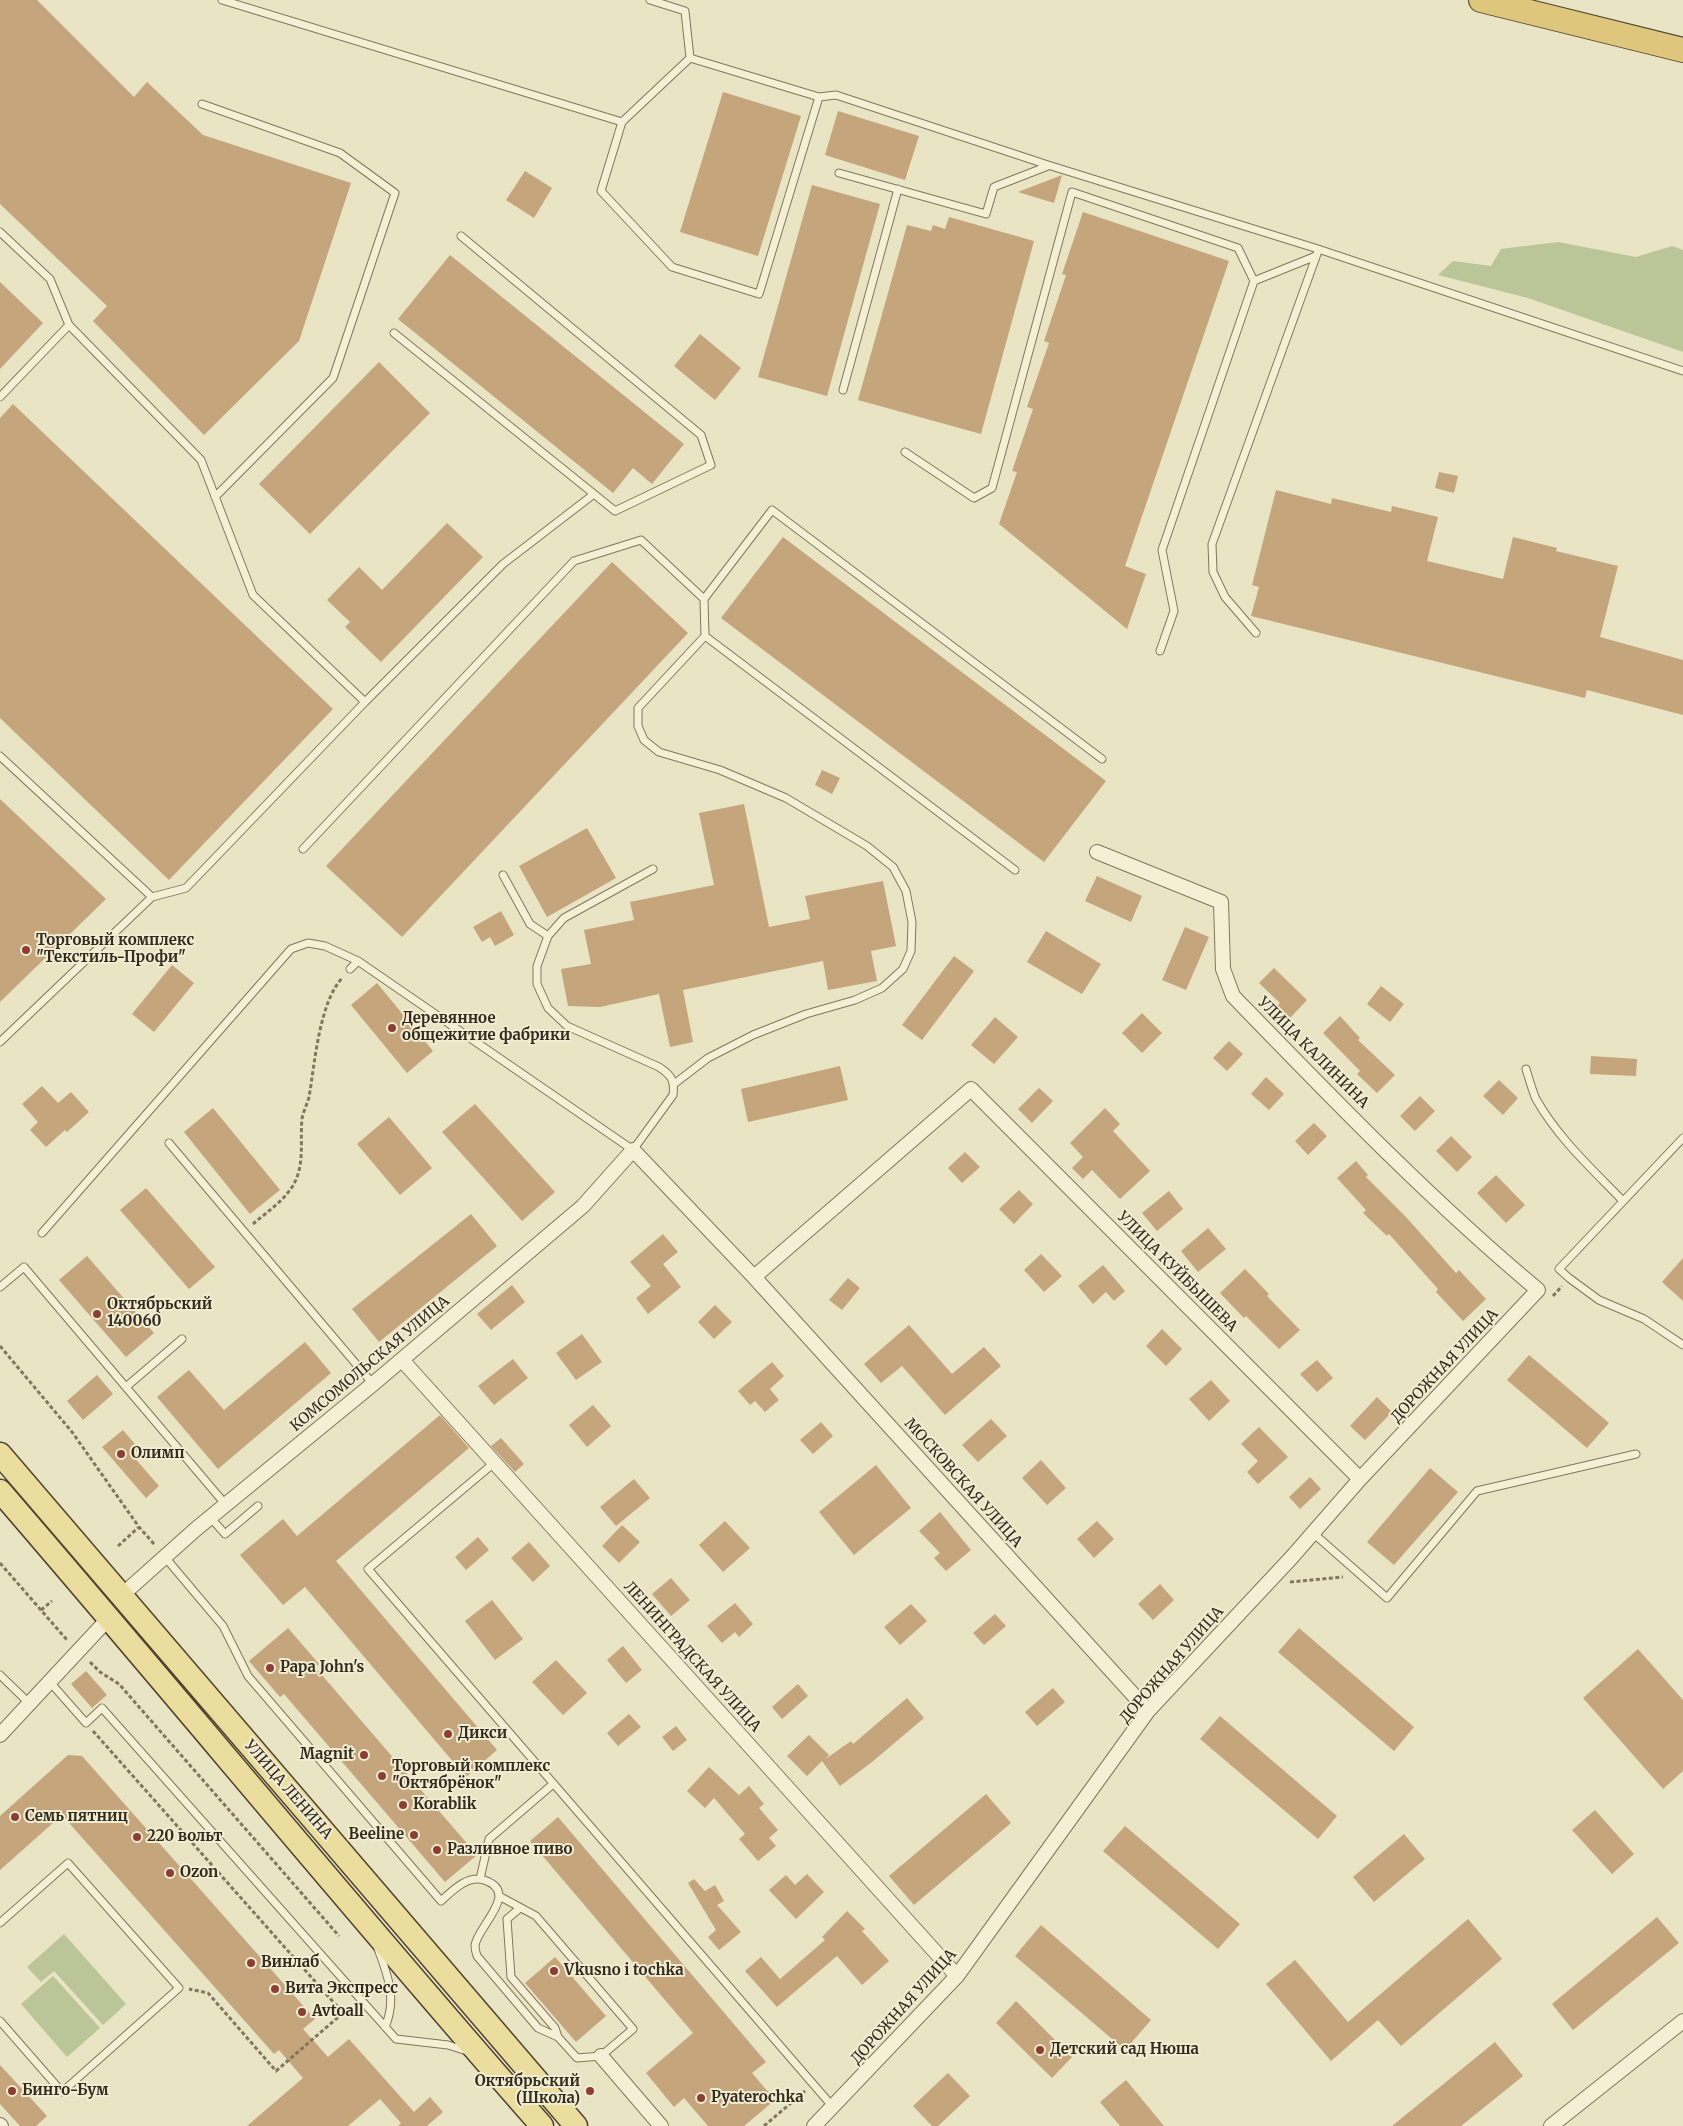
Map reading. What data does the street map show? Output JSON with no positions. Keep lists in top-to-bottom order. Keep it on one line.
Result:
{"streets":{"main road":["УЛИЦА ЛЕНИНА"],"street":["УЛИЦА КАЛИНИНА","УЛИЦА КУЙБЫШЕВА","КОМСОМОЛЬСКАЯ УЛИЦА","ДОРОЖНАЯ УЛИЦА","МОСКОВСКАЯ УЛИЦА","ЛЕНИНГРАДСКАЯ УЛИЦА"]},"crossings":[["УЛИЦА КАЛИНИНА","ДОРОЖНАЯ УЛИЦА"],["УЛИЦА КУЙБЫШЕВА","ДОРОЖНАЯ УЛИЦА"],["УЛИЦА КУЙБЫШЕВА","МОСКОВСКАЯ УЛИЦА"],["КОМСОМОЛЬСКАЯ УЛИЦА","МОСКОВСКАЯ УЛИЦА"],["КОМСОМОЛЬСКАЯ УЛИЦА","ЛЕНИНГРАДСКАЯ УЛИЦА"],["КОМСОМОЛЬСКАЯ УЛИЦА","УЛИЦА ЛЕНИНА"],["ДОРОЖНАЯ УЛИЦА","МОСКОВСКАЯ УЛИЦА"],["ДОРОЖНАЯ УЛИЦА","ЛЕНИНГРАДСКАЯ УЛИЦА"]],"places":["Торговый комплекс \"Текстиль-Профи\"","Деревянное общежитие фабрики","Октябрьский 140060","Олимп","Papa John's","Дикси","Magnit","Торговый комплекс \"Октябрёнок\"","Korablik","Семь пятниц","Beeline","220 вольт","Разливное пиво","Ozon","Винлаб","Vkusno i tochka","Вита Экспресс","Avtoall","Детский сад Нюша","Бинго-Бум","Октябрьский (Школа)","Pyaterochka"]}
